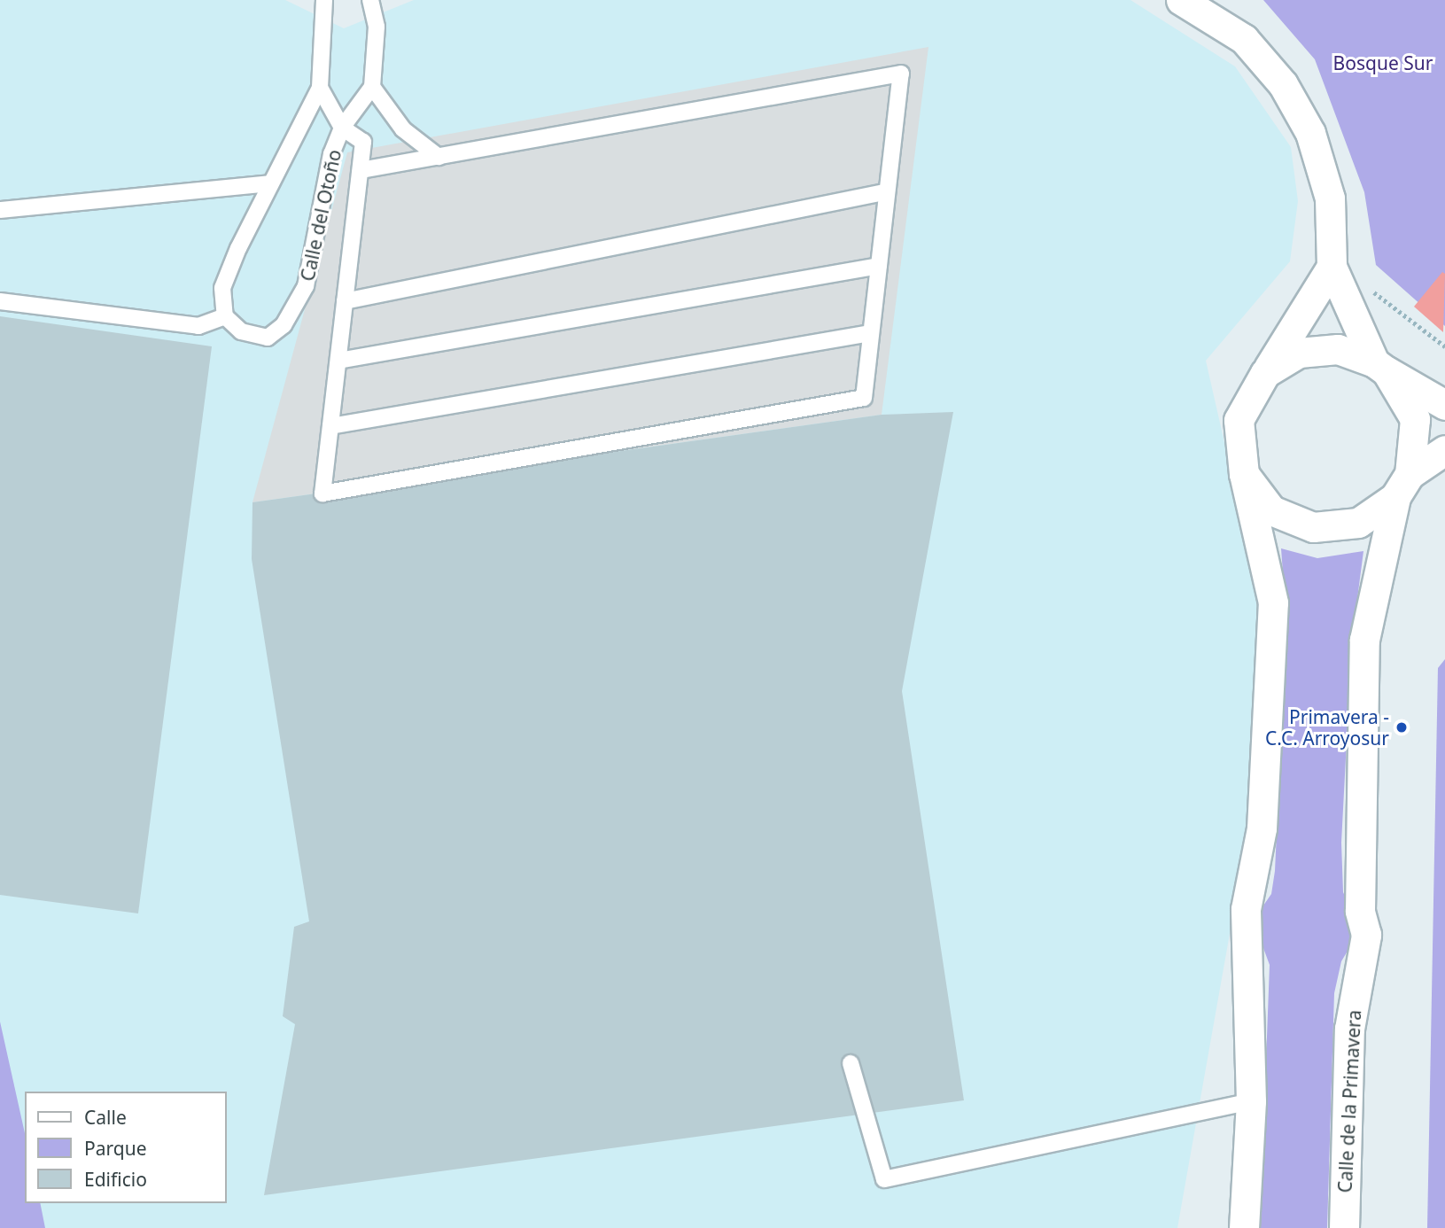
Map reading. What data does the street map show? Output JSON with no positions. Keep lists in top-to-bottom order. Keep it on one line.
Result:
{"streets":{"street":["Calle de la Primavera"],"lane":["Calle del Otoño"]},"parks":["Bosque Sur"],"places":["Primavera - C.C. Arroyosur"],"legend":["Calle","Parque","Edificio"]}
